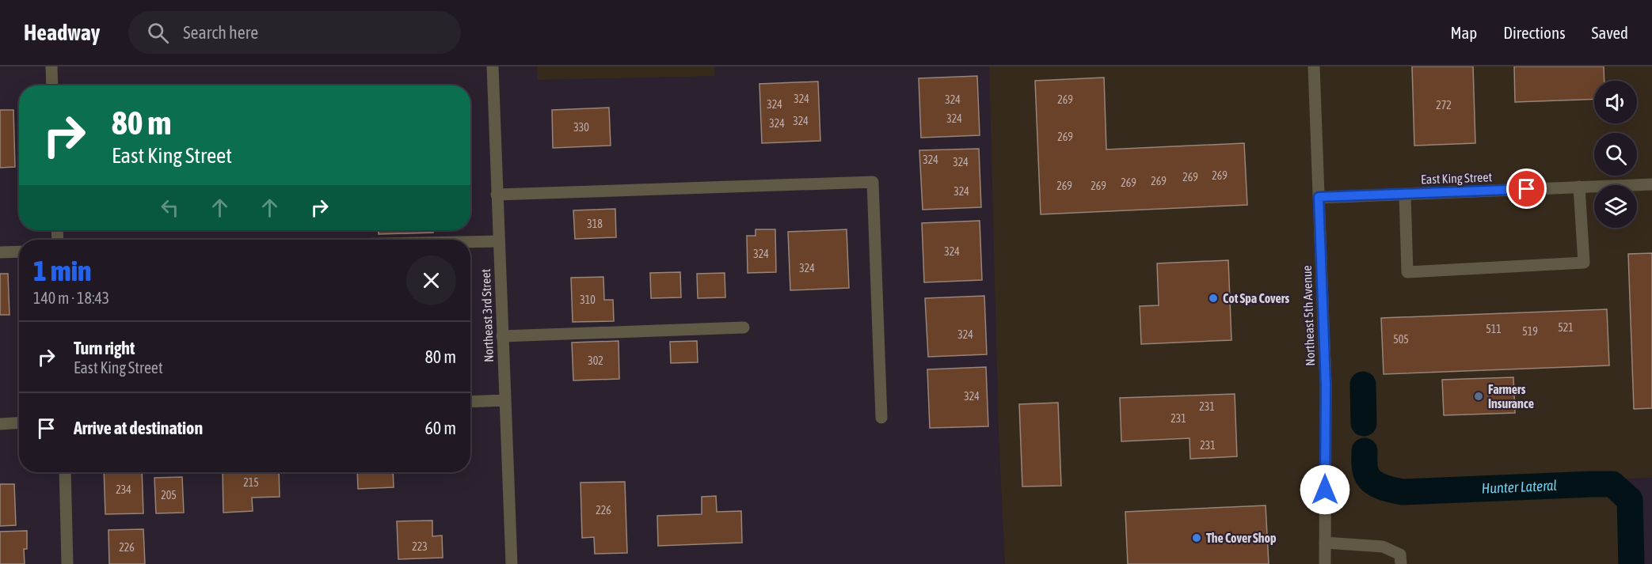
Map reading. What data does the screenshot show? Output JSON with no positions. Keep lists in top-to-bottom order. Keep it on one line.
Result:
{"streets":{"street":["East King Street","Northeast 3rd Street","Northeast 5th Avenue"]},"crossings":[["East King Street","Northeast 5th Avenue"]],"water":["Hunter Lateral"],"places":["Cot Spa Covers","Farmers Insurance","The Cover Shop"],"house_numbers":["324","324","269","324","272","324","324","324","330","269","324","324","269","269","269","269","269","269","324","318","324","324","324","310","521","511","519","324","505","302","324","231","231","231","215","234","205","226","223","226"],"page":{"header":"Headway","search":"Search here","nav":["Map","Directions","Saved"],"turn":["80 m","East King Street"],"heading":["1 min","140 m · 18:43"],"list":[{"name":"Turn right","note":"East King Street","value":"80 m"},{"name":"Arrive at destination","value":"60 m"}]}}
